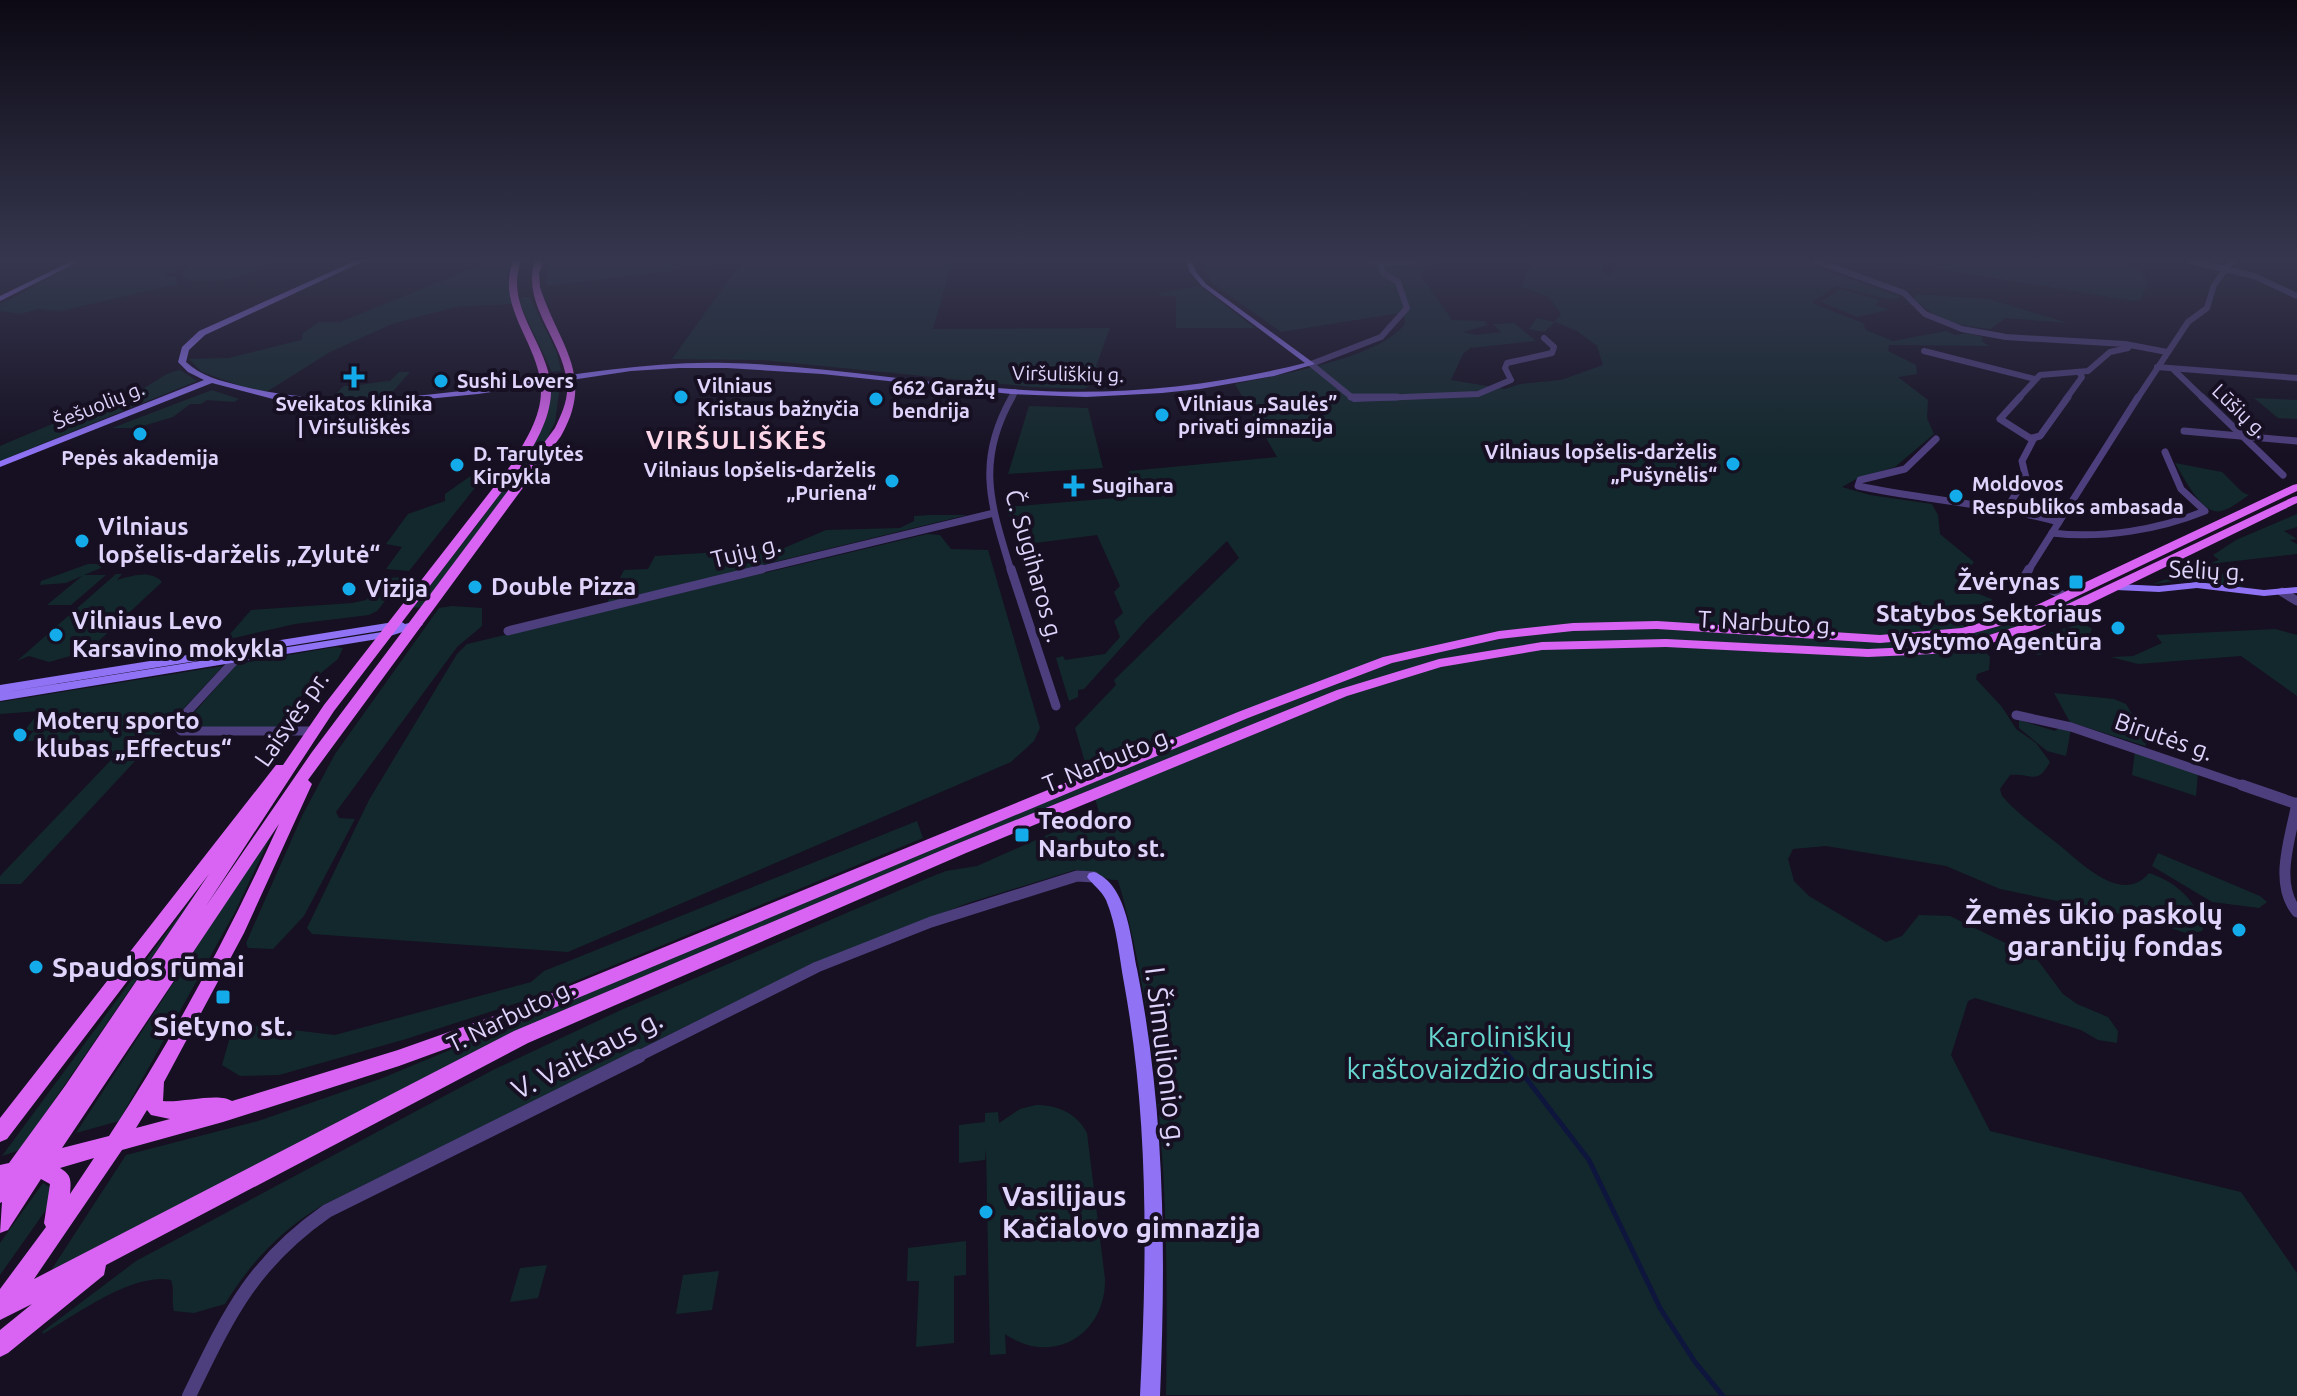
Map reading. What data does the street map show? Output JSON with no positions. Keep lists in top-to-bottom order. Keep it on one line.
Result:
{"streets":{"main road":["Viršuliškių g.","Šešuolių g.","Sėlių g.","T. Narbuto g.","Laisvės pr.","I. Šimulionio g."],"street":["Lūšių g.","Tujų g.","Č. Sugiharos g.","Birutės g.","V. Vaitkaus g."]},"crossings":[["Viršuliškių g.","Šešuolių g."],["Viršuliškių g.","Č. Sugiharos g."],["Viršuliškių g.","Laisvės pr."],["Tujų g.","Č. Sugiharos g."],["Sėlių g.","T. Narbuto g."],["T. Narbuto g.","Laisvės pr."],["V. Vaitkaus g.","I. Šimulionio g."]],"districts":["VIRŠULIŠKĖS"],"parks":["Karoliniškių kraštovaizdžio draustinis"],"places":{"health":["Sveikatos klinika | Viršuliškės","Sugihara"],"other":["Sushi Lovers","Vilniaus Kristaus bažnyčia","662 Garažų bendrija","Vilniaus „Saulės” privati gimnazija","Pepės akademija","Vilniaus lopšelis-darželis „Pušynėlis“","D. Tarulytės Kirpykla","Vilniaus lopšelis-darželis „Puriena“","Moldovos Respublikos ambasada","Vilniaus lopšelis-darželis „Zylutė“","Double Pizza","Vizija","Statybos Sektoriaus Vystymo Agentūra","Vilniaus Levo Karsavino mokykla","Moterų sporto klubas „Effectus“","Žemės ūkio paskolų garantijų fondas","Spaudos rūmai","Vasilijaus Kačialovo gimnazija"],"transit":["Žvėrynas","Teodoro Narbuto st.","Sietyno st."]}}
